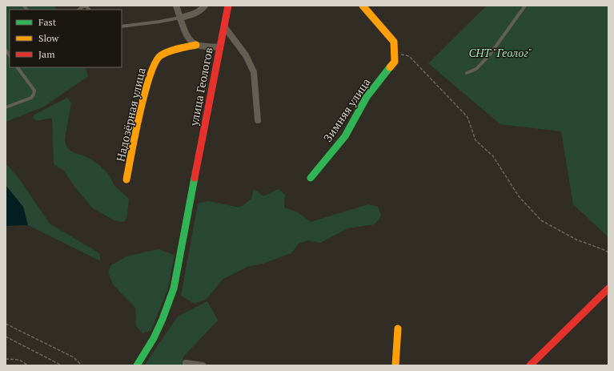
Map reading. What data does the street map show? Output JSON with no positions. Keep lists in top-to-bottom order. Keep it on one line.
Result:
{"streets":{"street":["улица Геологов","Зимняя улица","Надозёрная улица"]},"parks":["СНТ \"Геолог\""],"legend":["Fast","Slow","Jam"]}
